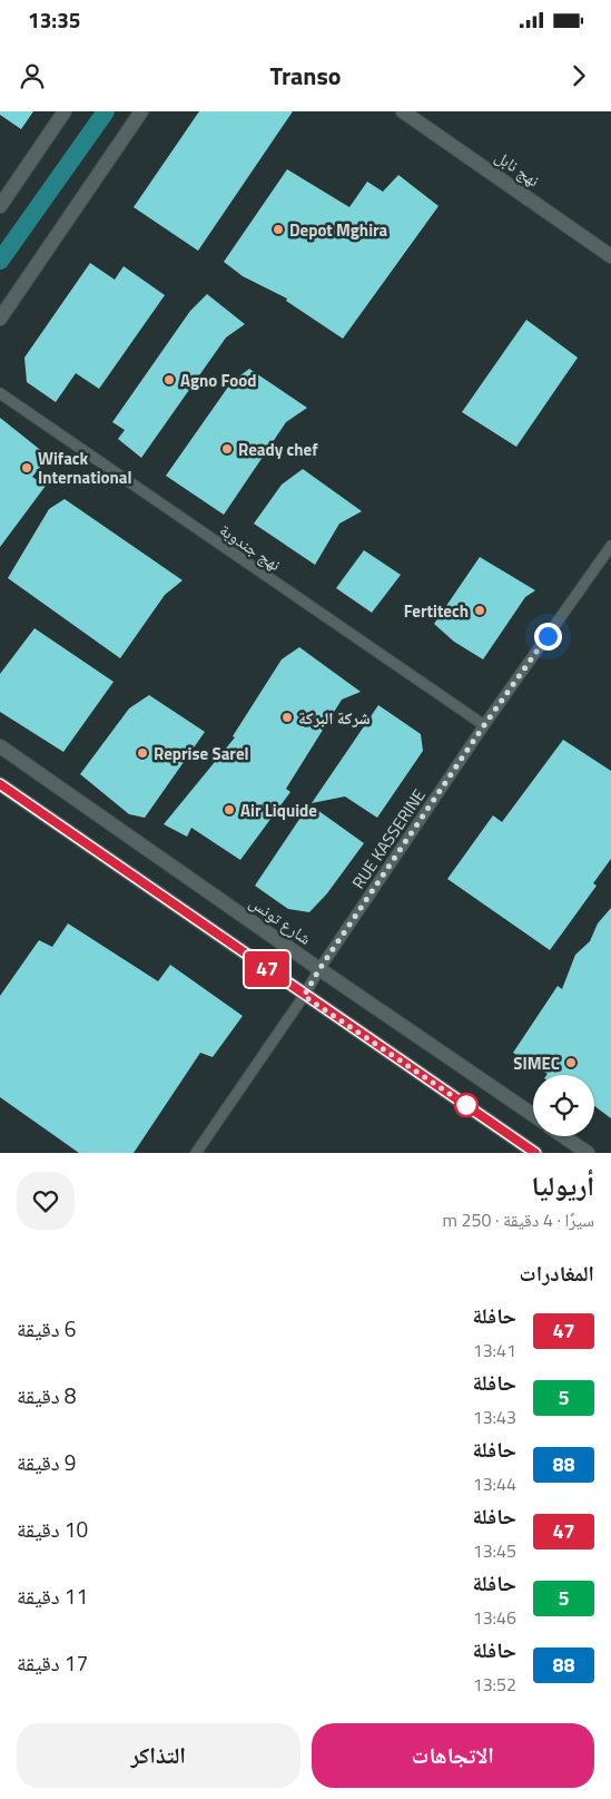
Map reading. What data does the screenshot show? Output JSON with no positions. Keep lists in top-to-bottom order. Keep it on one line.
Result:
{"streets":{"street":["نهج نابل","شارع تونس"],"lane":["نهج جندوبة","RUE KASSERINE"]},"crossings":[["نهج جندوبة","RUE KASSERINE"],["RUE KASSERINE","شارع تونس"]],"places":["Depot Mghira","Agno Food","Ready chef","Wifack International","Fertitech","شركة البركة","Reprise Sarel","Air Liquide","SIMEC"],"lines":["bus line 47"],"page":{"status":"13:35","header":"Transo","on_map":"47","heading":[["أريوليا","سيرًا · 4 دقيقة · 250 m"],"المغادرات"],"list":[{"mark":"47","name":"حافلة","note":"13:41","value":"6 دقيقة"},{"mark":"5","name":"حافلة","note":"13:43","value":"8 دقيقة"},{"mark":"88","name":"حافلة","note":"13:44","value":"9 دقيقة"},{"mark":"47","name":"حافلة","note":"13:45","value":"10 دقيقة"},{"mark":"5","name":"حافلة","note":"13:46","value":"11 دقيقة"},{"mark":"88","name":"حافلة","note":"13:52","value":"17 دقيقة"}],"buttons":["الاتجاهات","التذاكر"]}}
